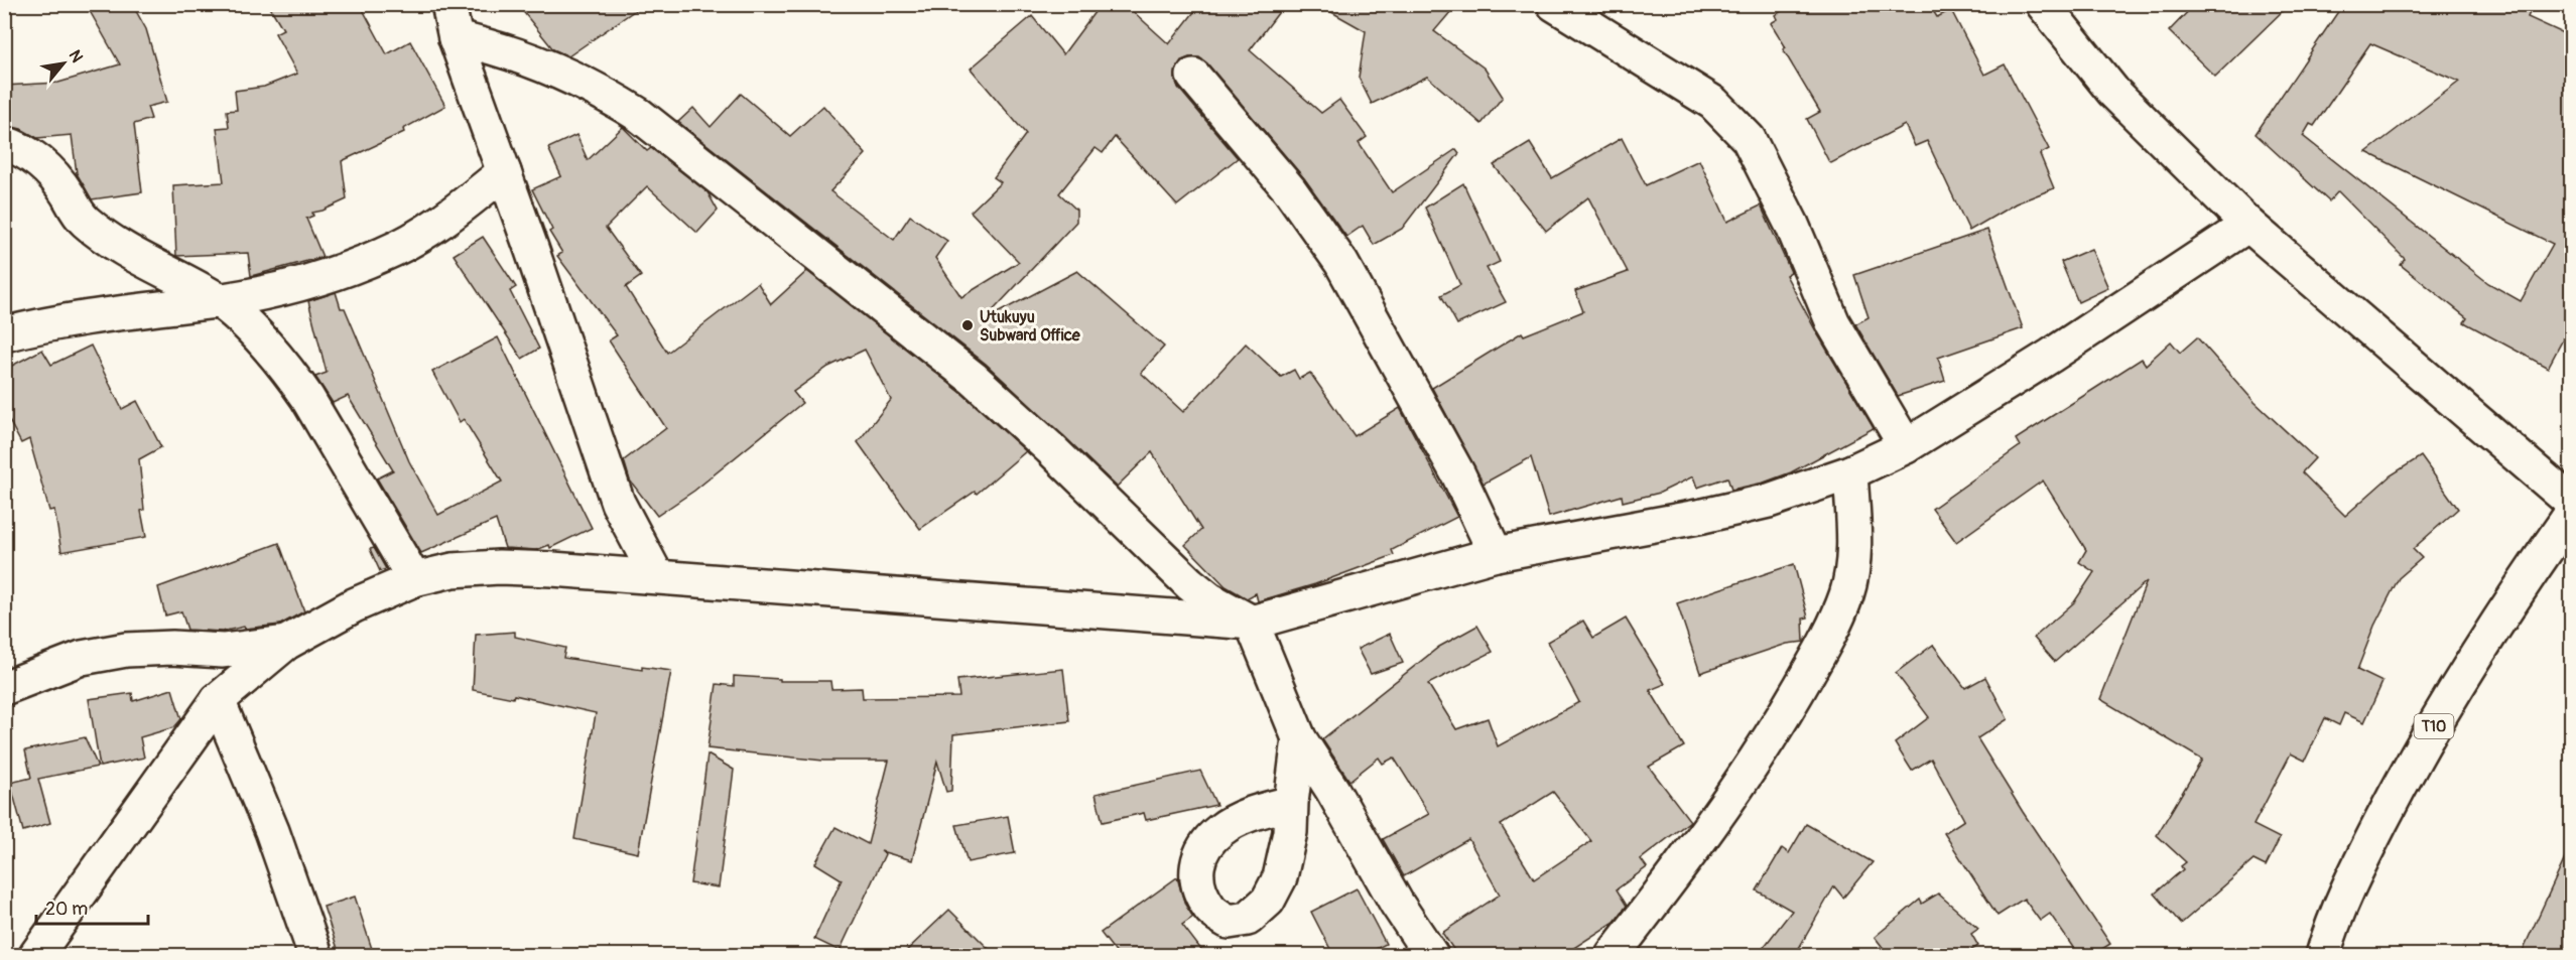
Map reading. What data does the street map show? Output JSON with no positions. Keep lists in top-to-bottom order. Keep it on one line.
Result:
{"streets":{"main road":["T10"]},"places":["Utukuyu Subward Office"],"scale_bar":"20 m","north":"top right"}
